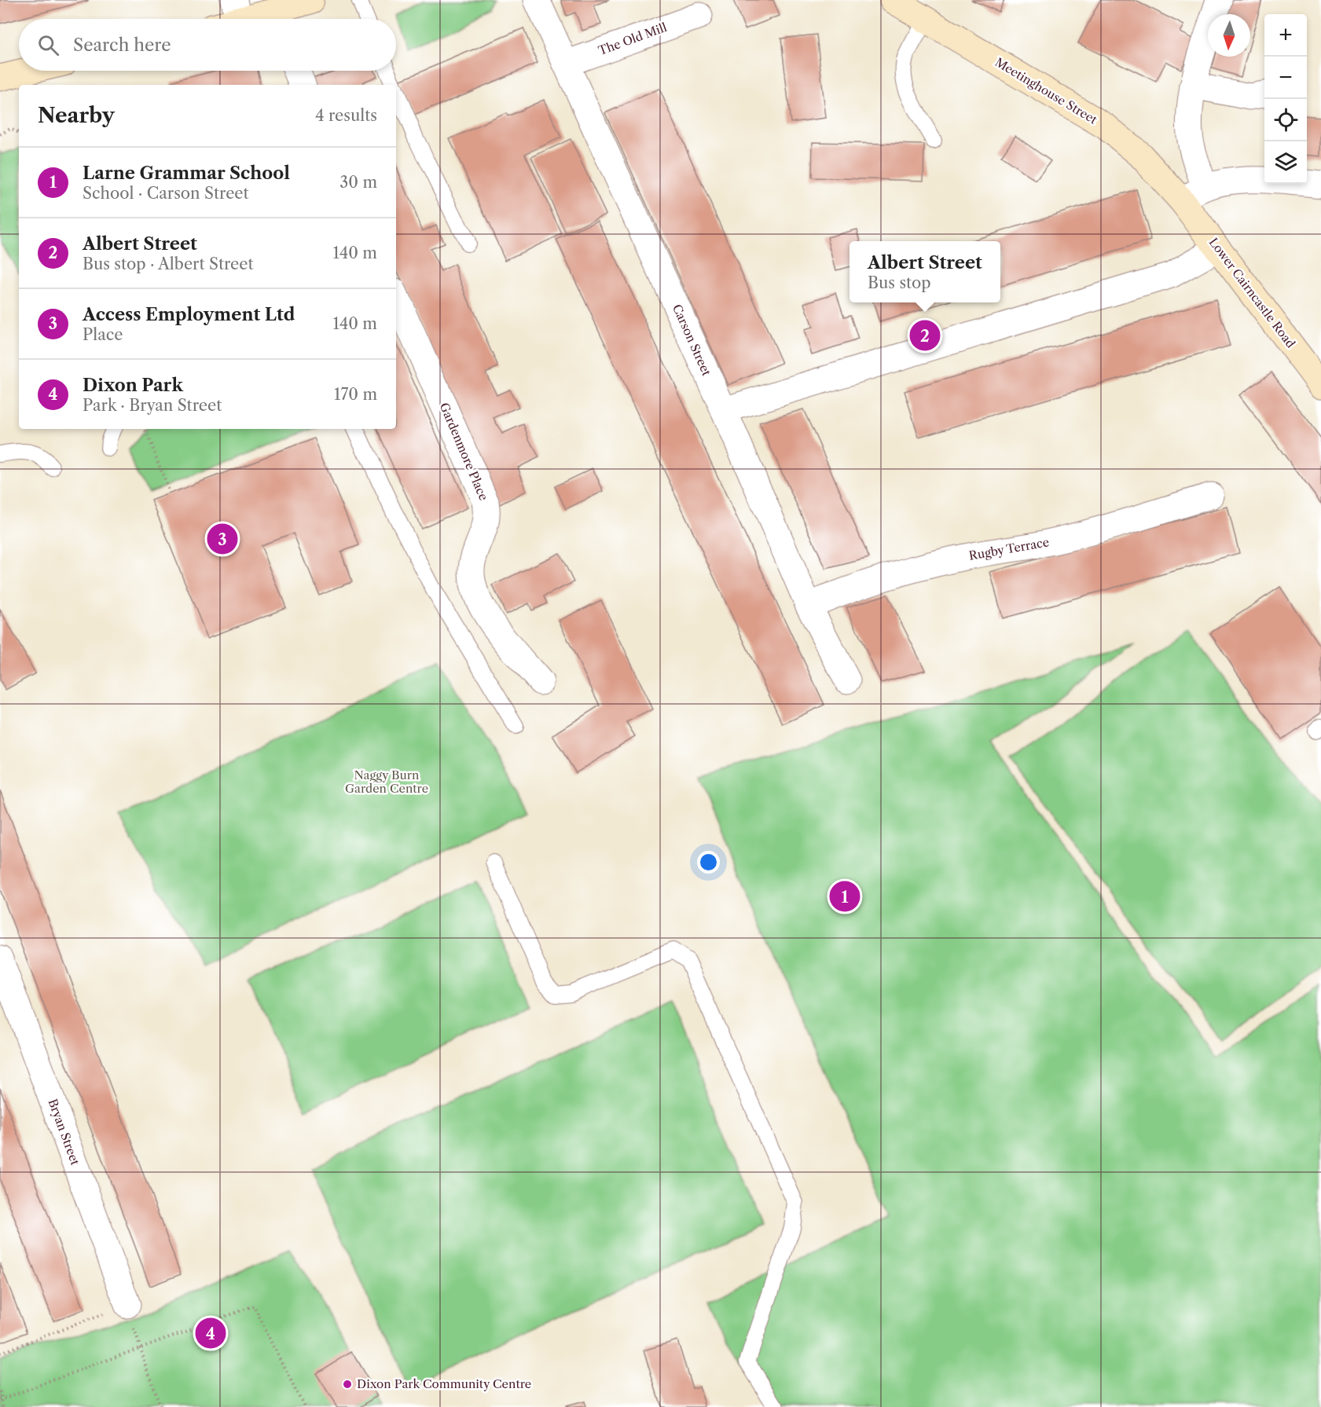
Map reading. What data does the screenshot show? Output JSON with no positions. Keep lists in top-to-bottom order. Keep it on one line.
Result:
{"streets":{"street":["The Old Mill","Meetinghouse Street","Lower Cairncastle Road","Carson Street","Gardenmore Place","Rugby Terrace","Bryan Street"]},"crossings":[["The Old Mill","Carson Street"],["Meetinghouse Street","Lower Cairncastle Road"],["Carson Street","Rugby Terrace"]],"parks":["Naggy Burn Garden Centre"],"places":["Dixon Park Community Centre"],"north":"bottom","page":{"map_buttons":["+","−"],"search":"Search here","heading":["Nearby","4 results"],"list":[{"mark":"1","name":"Larne Grammar School","note":"School · Carson Street","value":"30 m"},{"mark":"2","name":"Albert Street","note":"Bus stop · Albert Street","value":"140 m"},{"mark":"3","name":"Access Employment Ltd","note":"Place","value":"140 m"},{"mark":"4","name":"Dixon Park","note":"Park · Bryan Street","value":"170 m"}],"popup":["Albert Street","Bus stop"],"pins":["2","3","1","4"]}}
